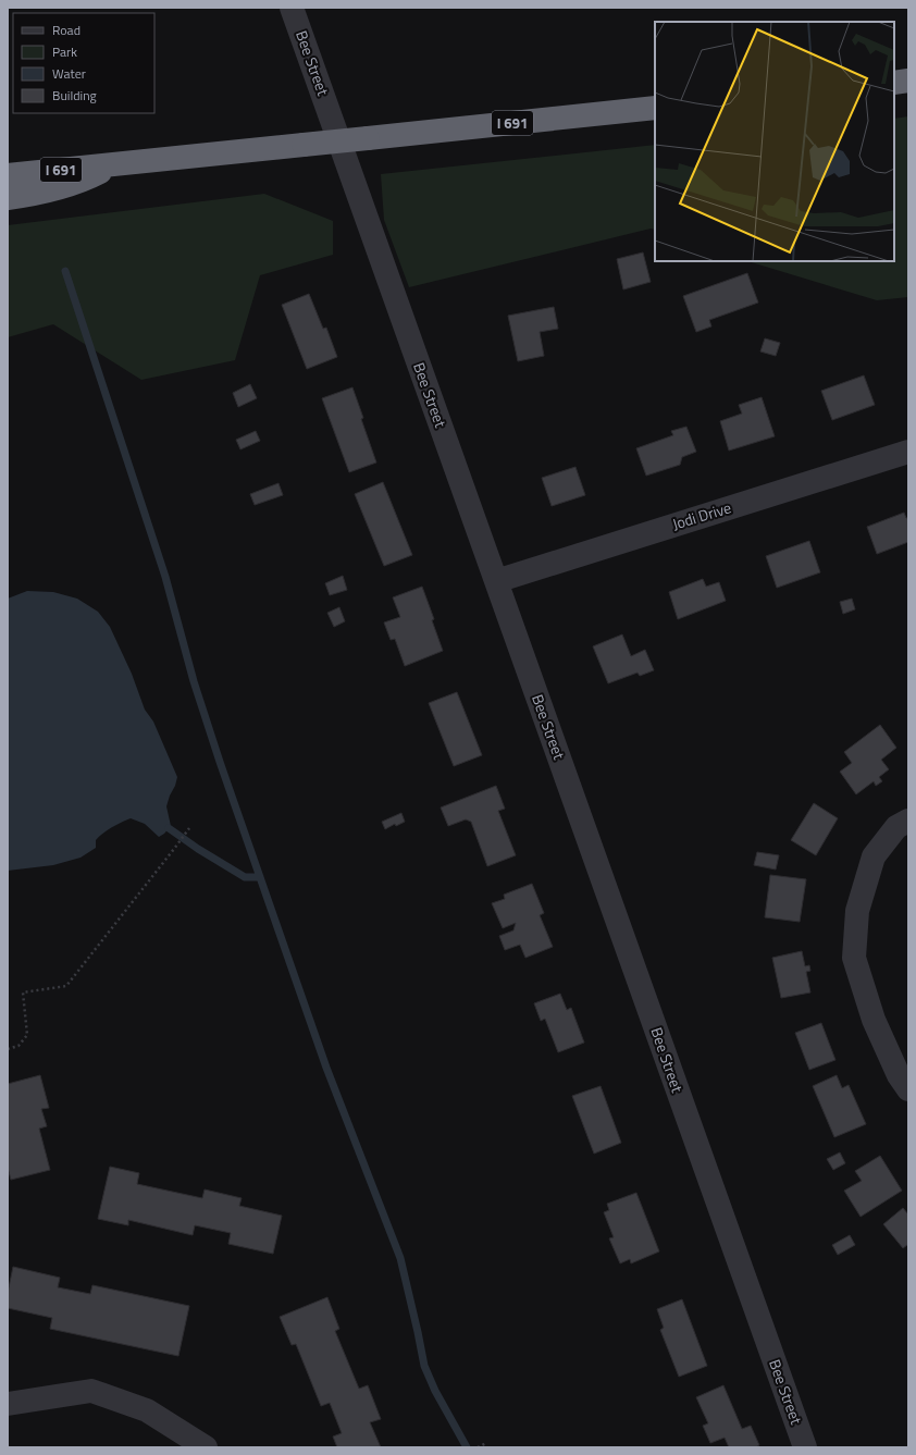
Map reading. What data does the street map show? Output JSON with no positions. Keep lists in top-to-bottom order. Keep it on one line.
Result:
{"streets":{"highway":["I 691"],"street":["Bee Street","Jodi Drive"]},"crossings":[["Bee Street","Jodi Drive"]],"legend":["Road","Park","Water","Building"]}
